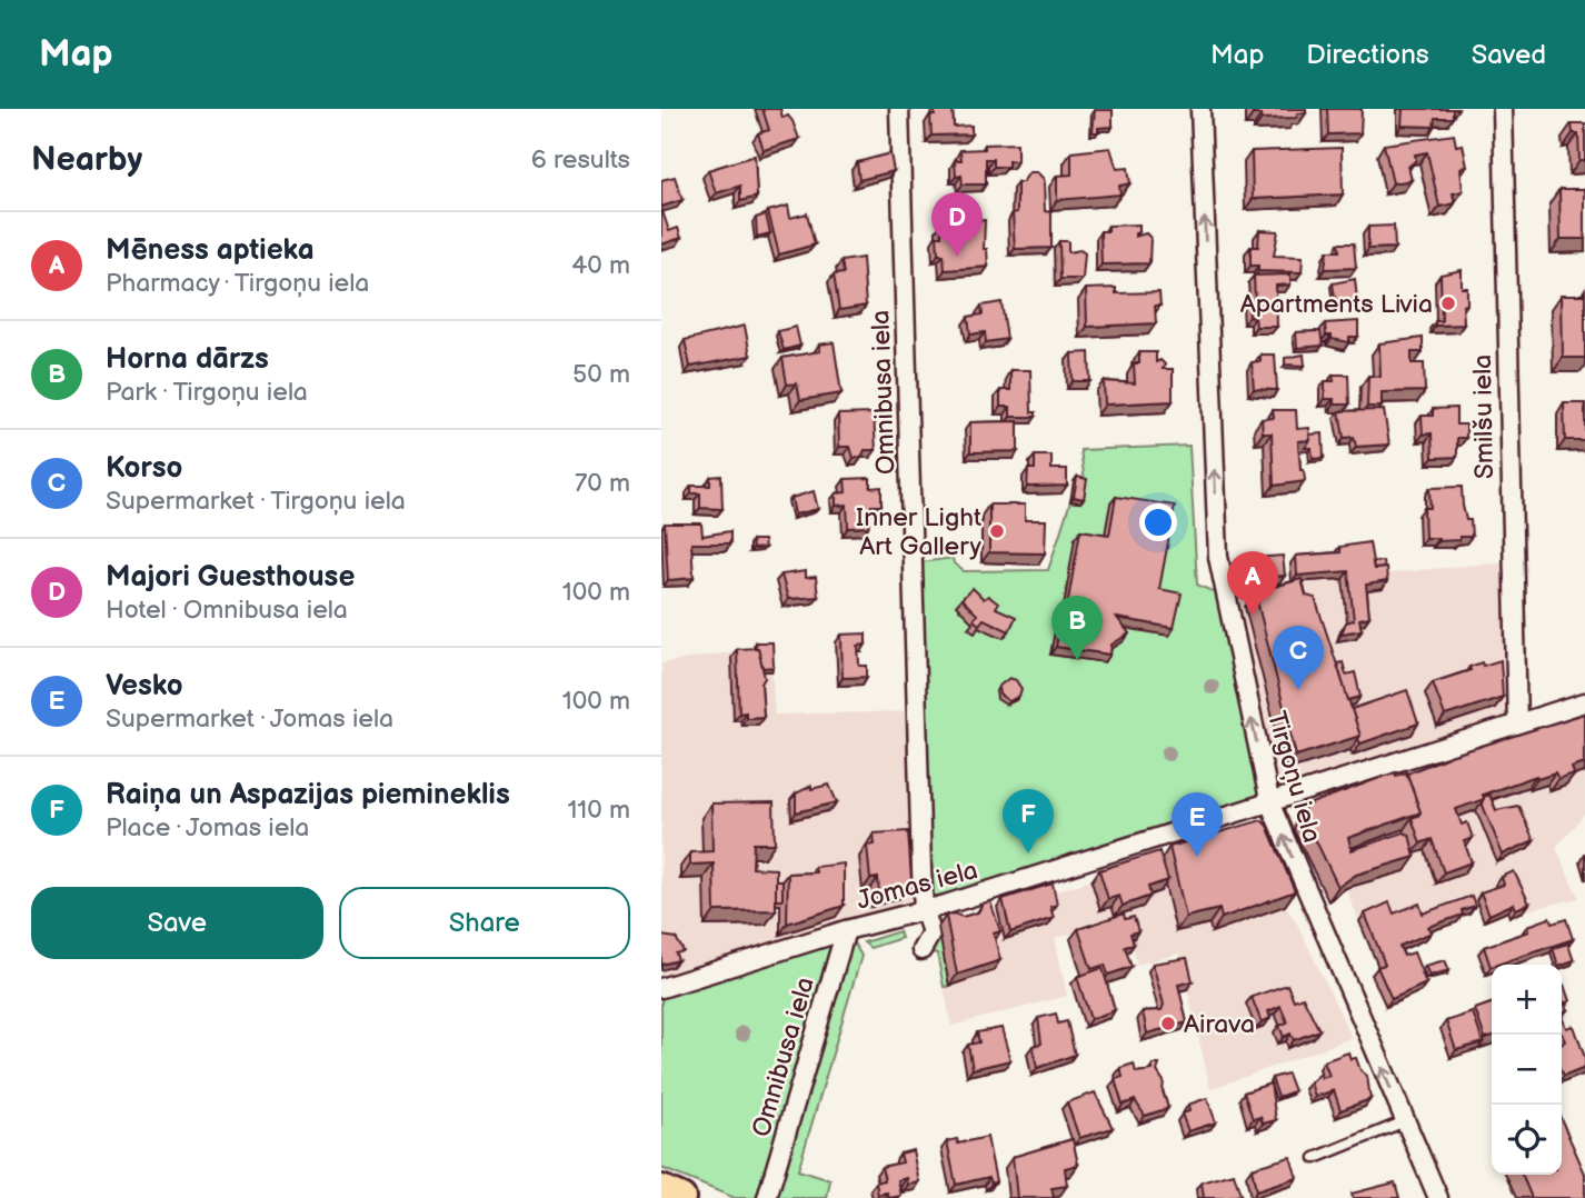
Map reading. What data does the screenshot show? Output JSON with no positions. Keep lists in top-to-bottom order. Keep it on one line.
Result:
{"streets":{"street":["Omnibusa iela","Smilšu iela","Tirgoņu iela","Jomas iela"]},"crossings":[["Omnibusa iela","Jomas iela"],["Smilšu iela","Jomas iela"],["Tirgoņu iela","Jomas iela"]],"one_way":["Tirgoņu iela"],"places":["Apartments Livia","Inner Light Art Gallery","Airava"],"page":{"header":"Map","nav":["Map","Directions","Saved"],"heading":["Nearby","6 results"],"pins":["D","A","B","C","F","E"],"list":[{"mark":"A","name":"Mēness aptieka","note":"Pharmacy · Tirgoņu iela","value":"40 m"},{"mark":"B","name":"Horna dārzs","note":"Park · Tirgoņu iela","value":"50 m"},{"mark":"C","name":"Korso","note":"Supermarket · Tirgoņu iela","value":"70 m"},{"mark":"D","name":"Majori Guesthouse","note":"Hotel · Omnibusa iela","value":"100 m"},{"mark":"E","name":"Vesko","note":"Supermarket · Jomas iela","value":"100 m"},{"mark":"F","name":"Raiņa un Aspazijas piemineklis","note":"Place · Jomas iela","value":"110 m"}],"buttons":["Save","Share"],"map_buttons":["+","−"]}}
